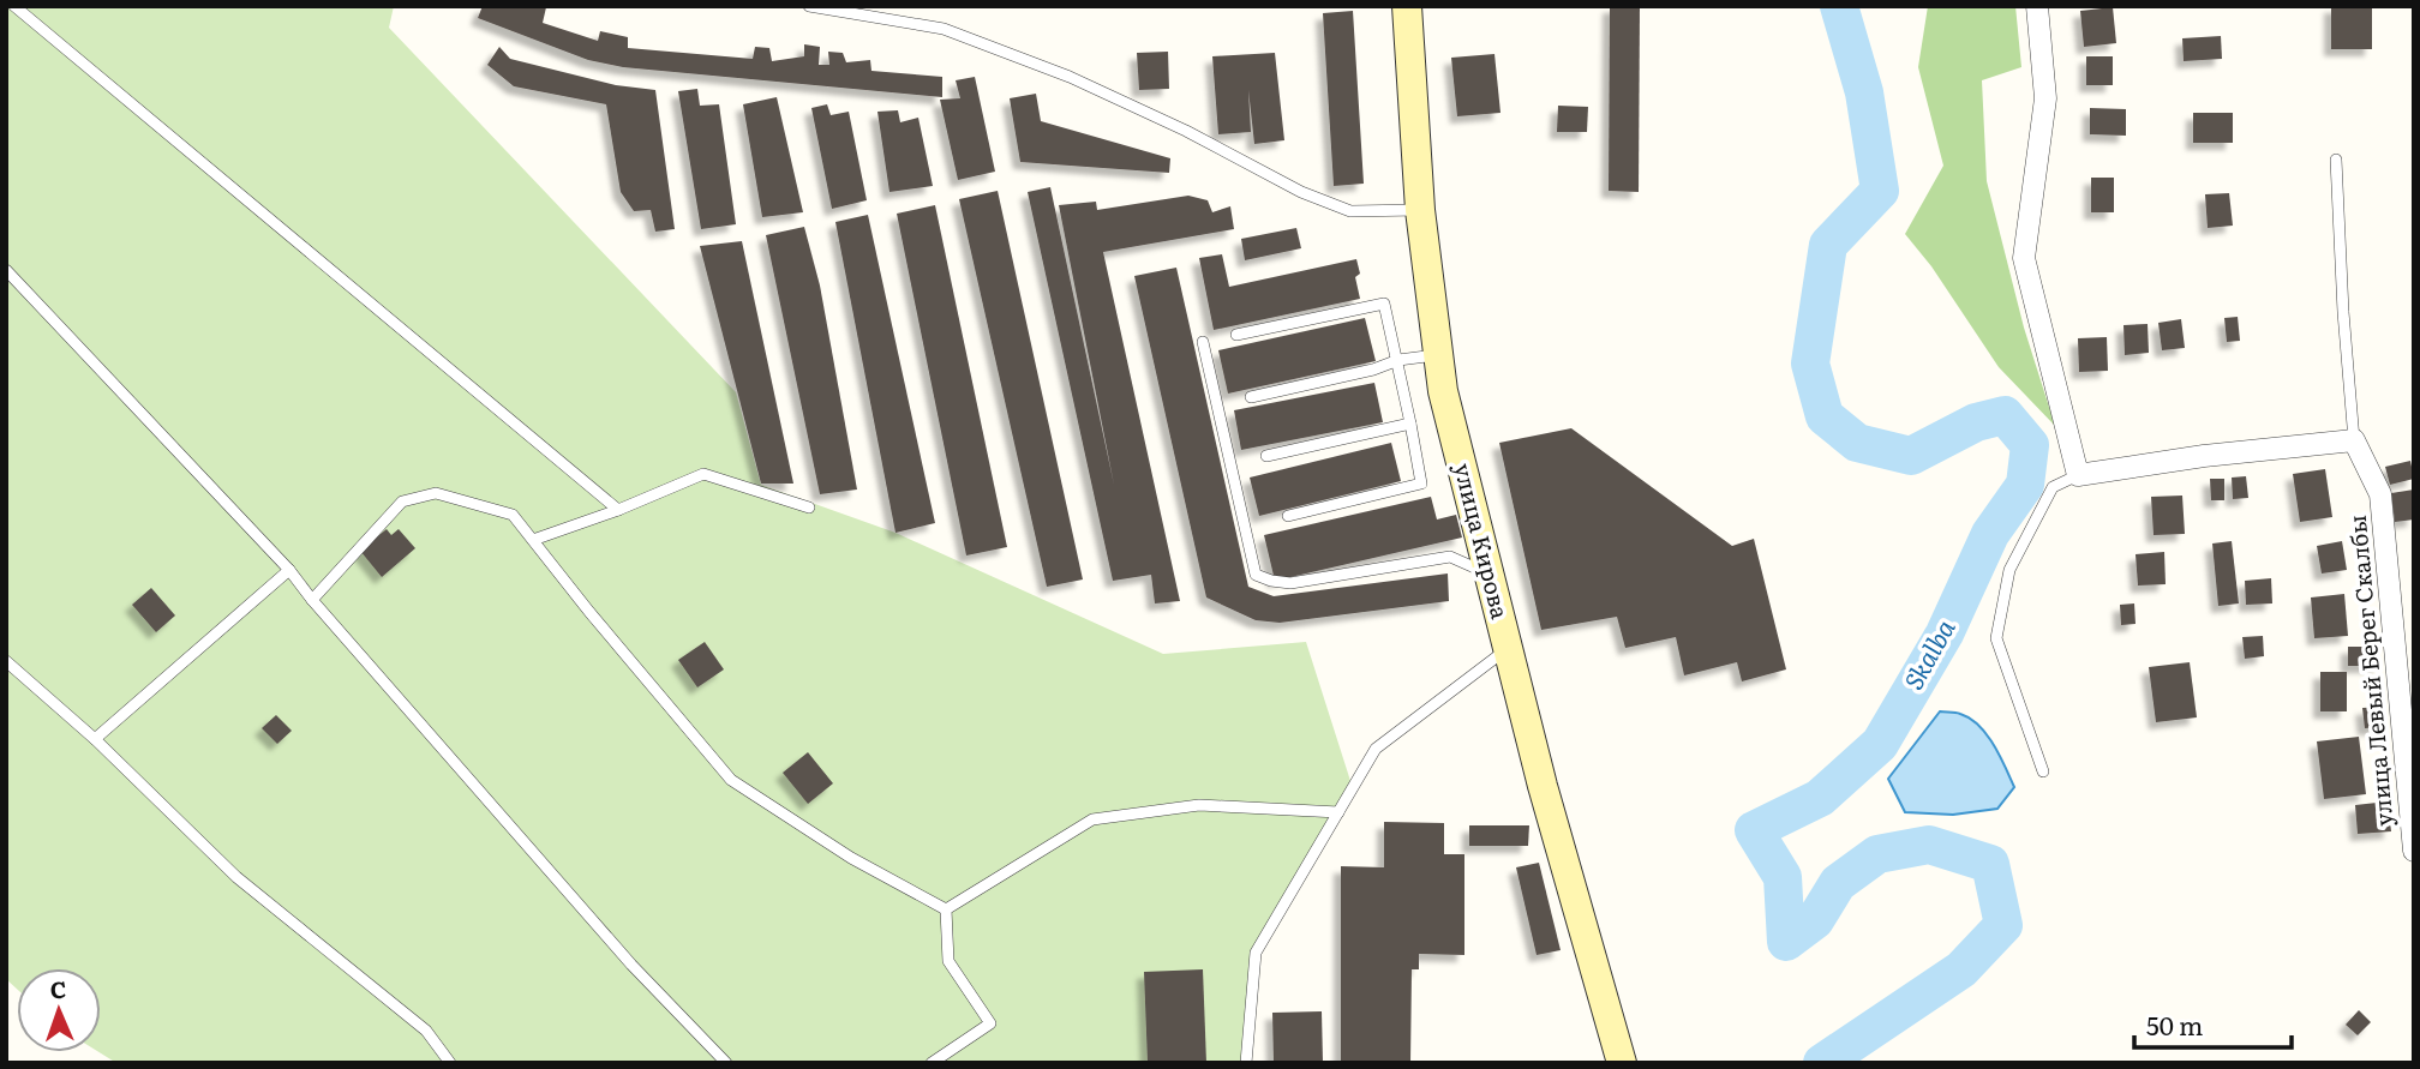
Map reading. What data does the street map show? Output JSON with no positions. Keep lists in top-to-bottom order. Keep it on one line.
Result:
{"streets":{"street":["улица Кирова","улица Левый Берег Скалбы"]},"water":["Skalba"],"scale_bar":"50 m","north":"top"}
